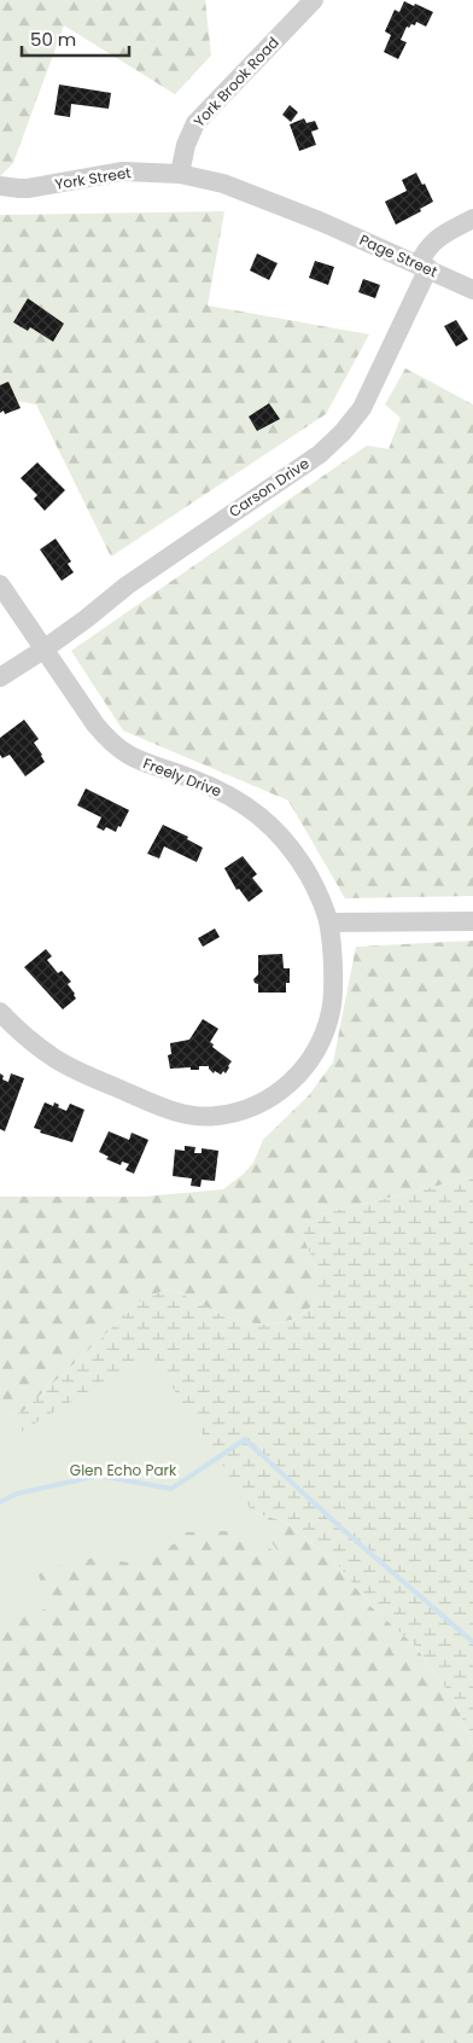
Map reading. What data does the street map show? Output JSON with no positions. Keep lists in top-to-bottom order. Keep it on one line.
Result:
{"streets":{"street":["York Brook Road","York Street","Page Street","Carson Drive","Freely Drive"]},"crossings":[["York Brook Road","York Street"],["York Street","Page Street"],["Page Street","Carson Drive"],["Carson Drive","Freely Drive"]],"parks":["Glen Echo Park"],"scale_bar":"50 m"}
